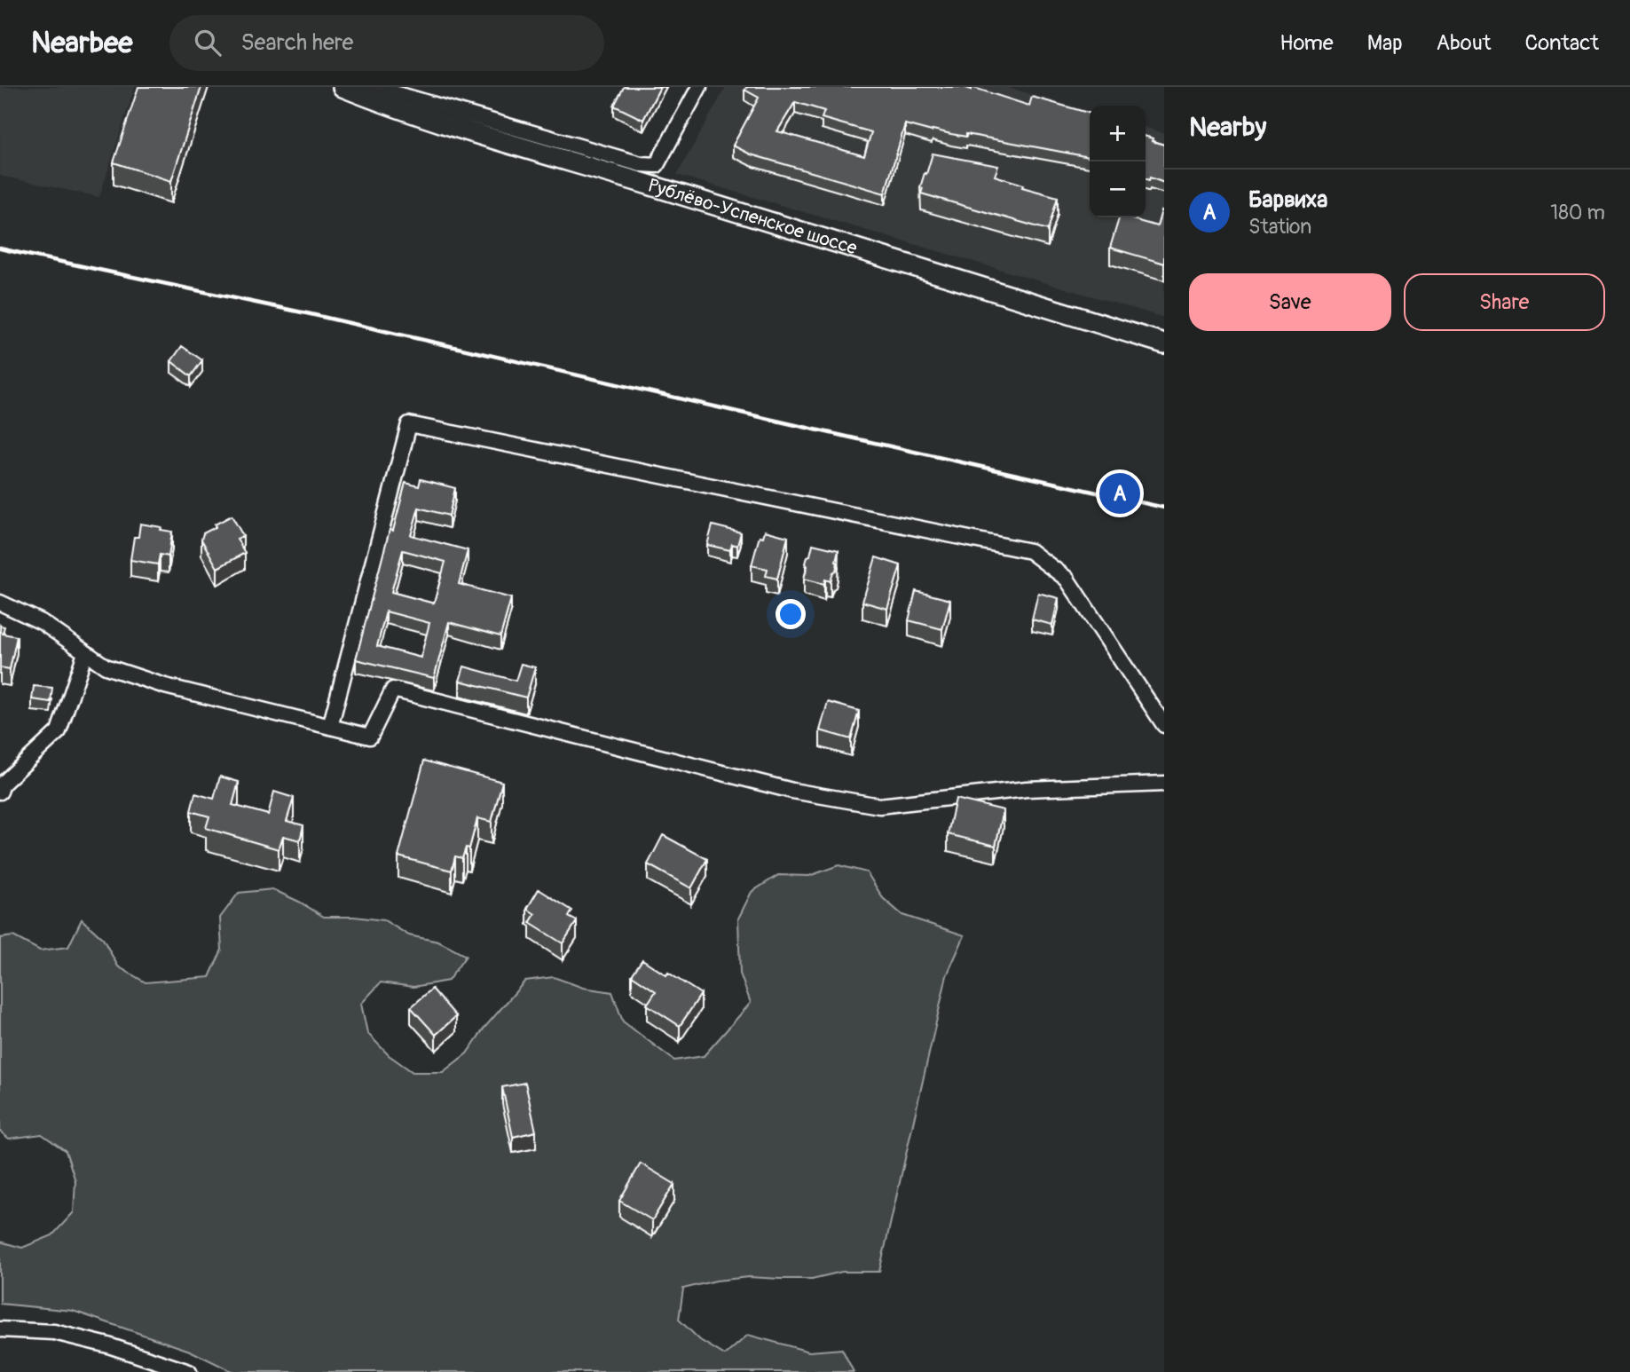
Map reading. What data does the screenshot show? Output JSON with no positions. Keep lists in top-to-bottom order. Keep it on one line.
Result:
{"streets":{"main road":["Рублёво-Успенское шоссе"]},"page":{"header":"Nearbee","search":"Search here","nav":["Home","Map","About","Contact"],"heading":"Nearby","map_buttons":["+","−"],"list":[{"mark":"A","name":"Барвиха","note":"Station","value":"180 m"}],"buttons":["Save","Share"],"pins":"A"}}
